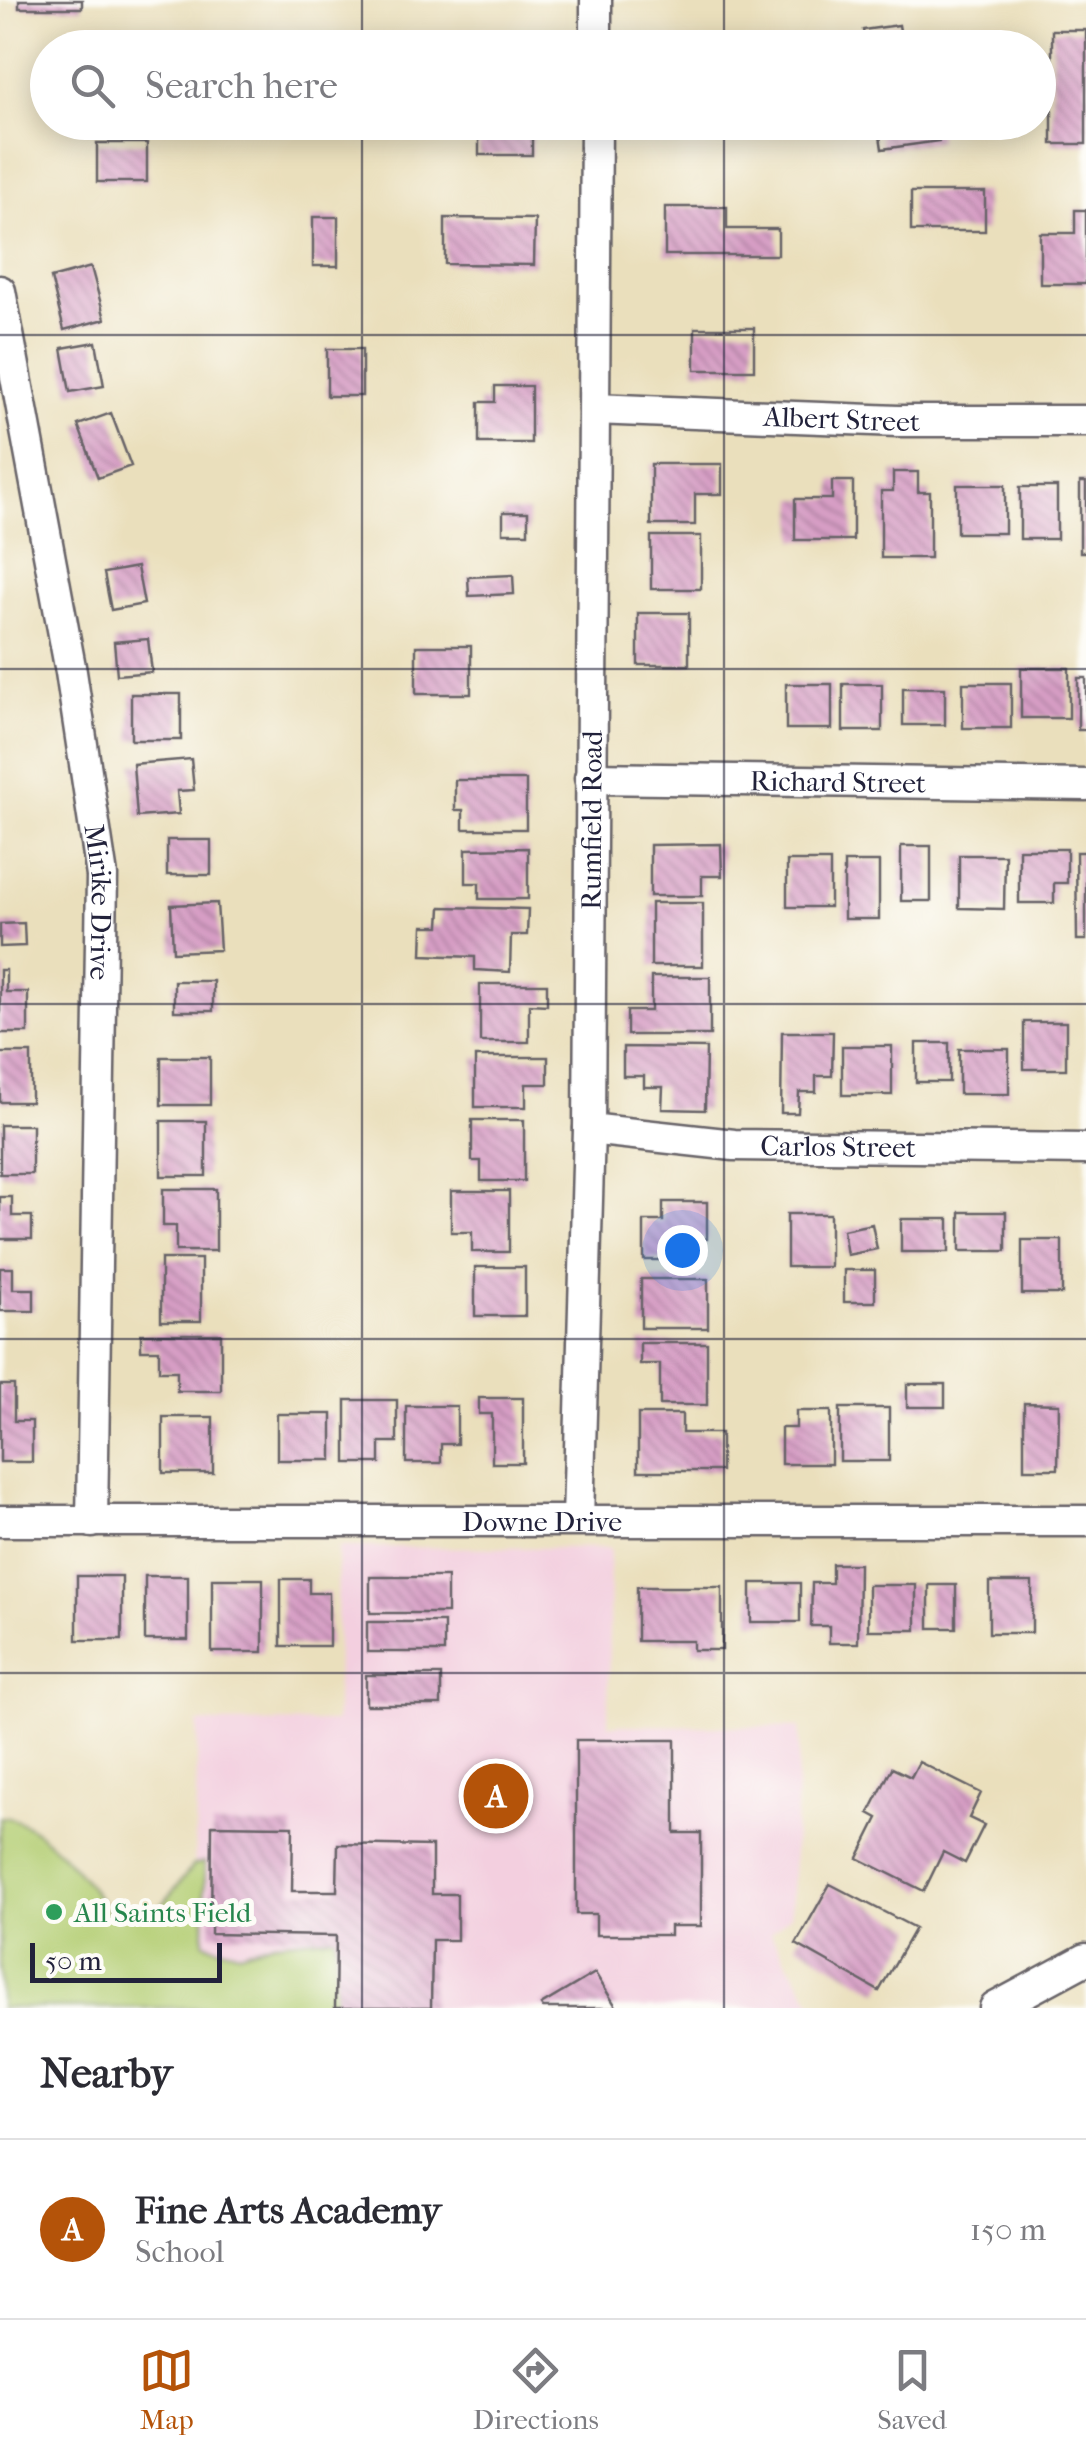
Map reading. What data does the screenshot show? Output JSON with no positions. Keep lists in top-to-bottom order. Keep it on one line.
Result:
{"streets":{"street":["Albert Street","Richard Street","Rumfield Road","Mirike Drive","Carlos Street","Downe Drive"]},"crossings":[["Albert Street","Rumfield Road"],["Richard Street","Rumfield Road"],["Rumfield Road","Carlos Street"],["Rumfield Road","Downe Drive"],["Mirike Drive","Downe Drive"]],"places":["All Saints Field"],"scale_bar":"50 m","page":{"search":"Search here","pins":"A","scale":"50 m","heading":"Nearby","list":[{"mark":"A","name":"Fine Arts Academy","note":"School","value":"150 m"}],"nav":["Map","Directions","Saved"]}}
